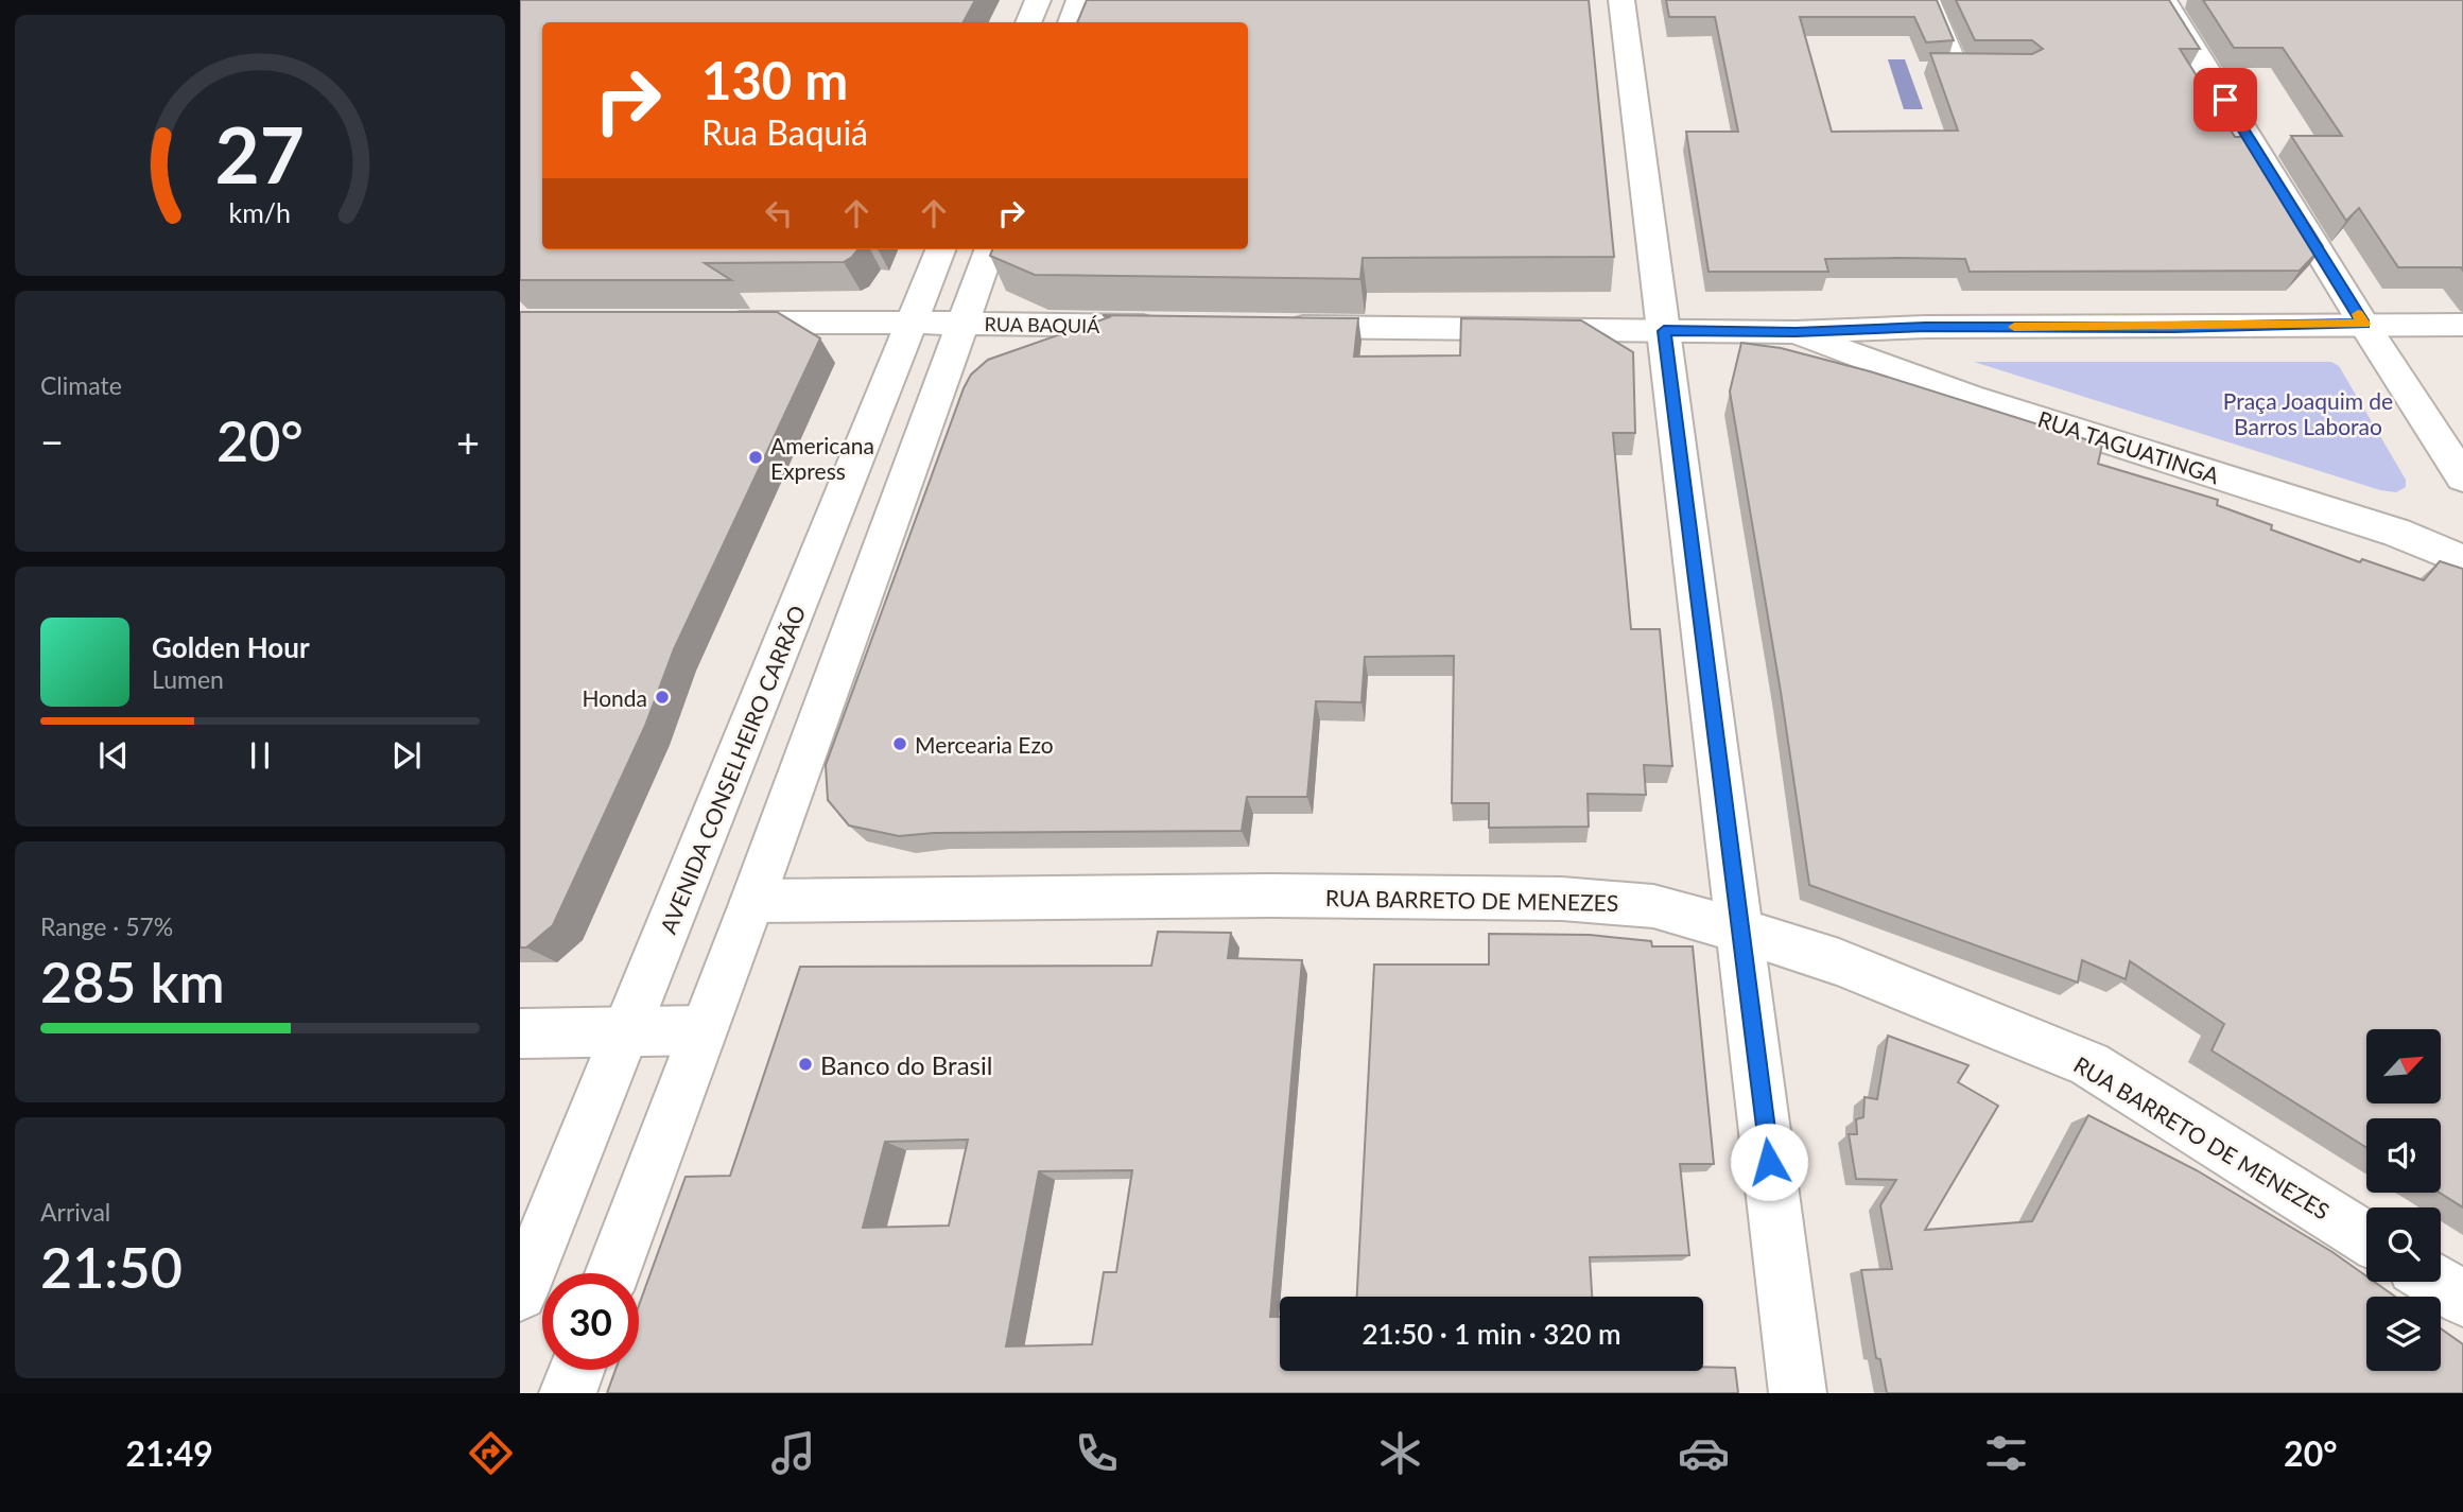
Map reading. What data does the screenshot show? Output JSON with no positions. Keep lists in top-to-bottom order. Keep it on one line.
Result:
{"streets":{"street":["RUA BAQUIÁ","RUA TAGUATINGA","AVENIDA CONSELHEIRO CARRÃO","RUA BARRETO DE MENEZES"]},"crossings":[["RUA BAQUIÁ","AVENIDA CONSELHEIRO CARRÃO"]],"parks":["Praça Joaquim de Barros Laborao"],"places":["Americana Express","Honda","Mercearia Ezo","Banco do Brasil"],"north":"top right","page":{"turn":["130 m","Rua Baquiá"],"tile":["Climate",["Range · 57%","285 km"],["Arrival","21:50"]],"heat":["−","20°","+"],"song":["Golden Hour","Lumen"],"limit":"30","trip":"21:50 · 1 min · 320 m","tabs":["21:49","20°"],"gauge":["27","km/h"]}}
